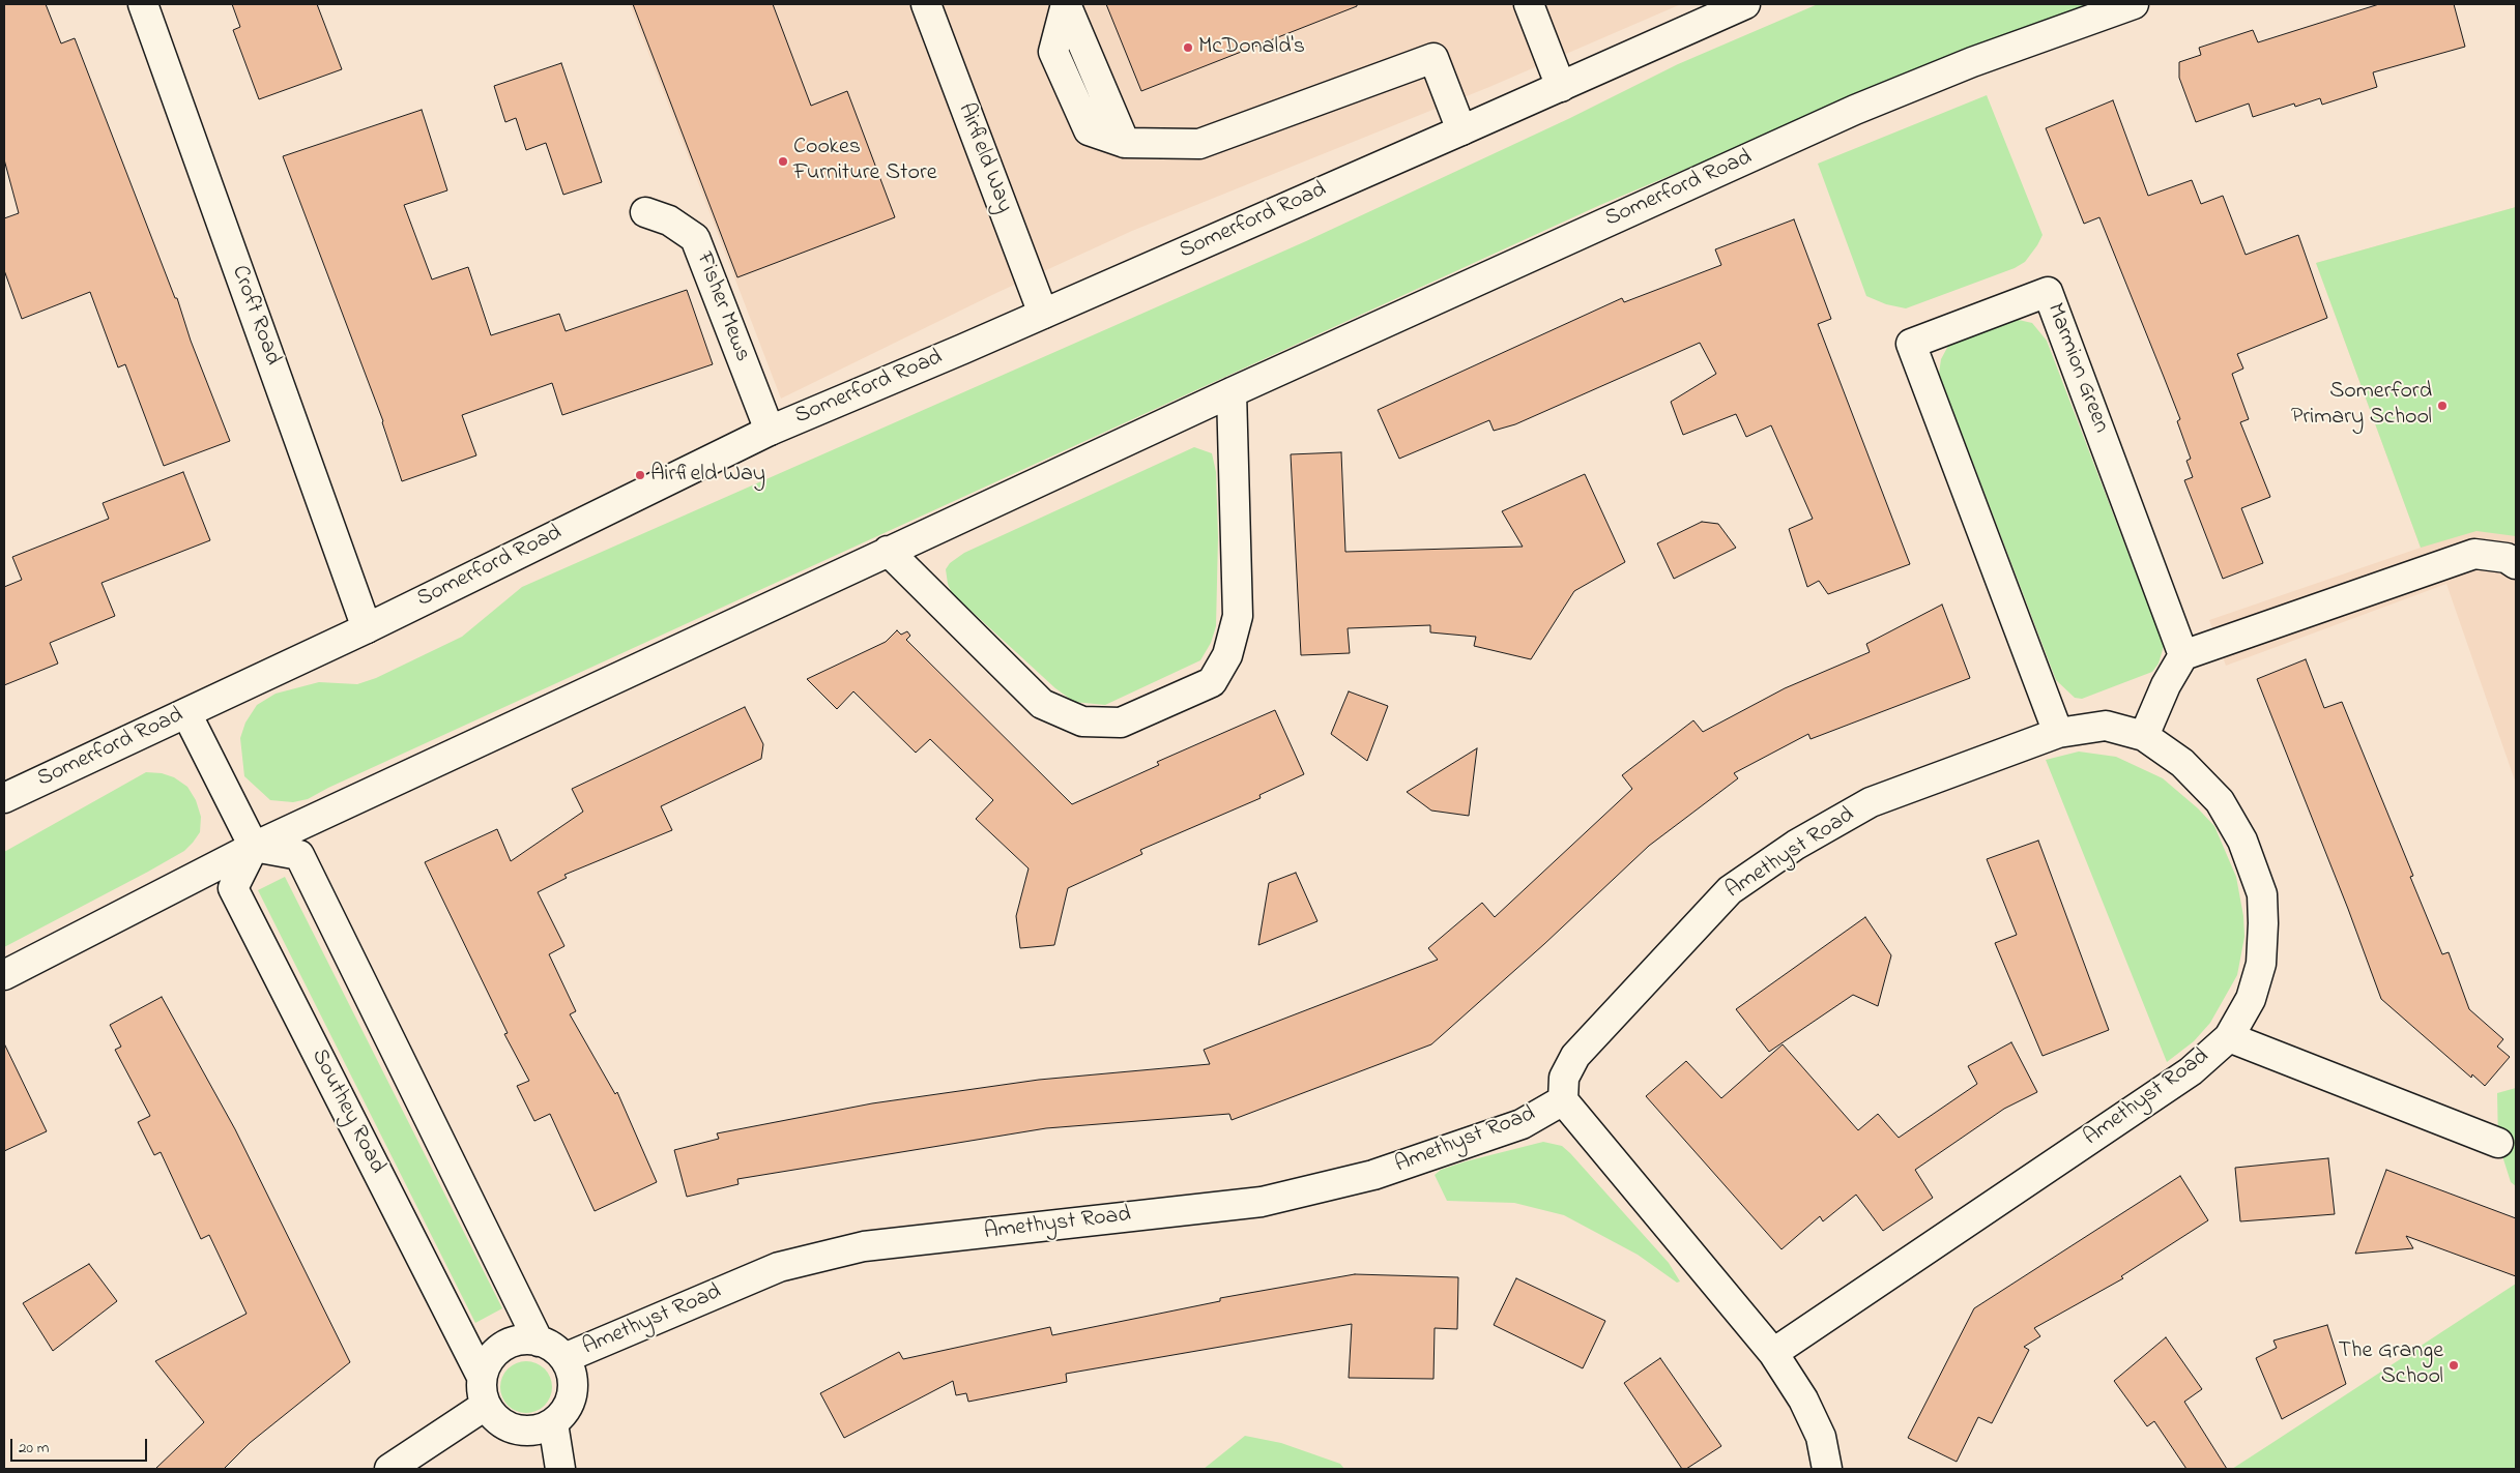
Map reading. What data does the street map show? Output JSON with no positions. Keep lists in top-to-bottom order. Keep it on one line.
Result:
{"streets":{"street":["Airfield Way","Somerford Road","Fisher Mews","Croft Road","Marmion Green","Amethyst Road","Southey Road"]},"crossings":[["Airfield Way","Somerford Road"],["Somerford Road","Fisher Mews"],["Somerford Road","Croft Road"],["Somerford Road","Southey Road"],["Marmion Green","Amethyst Road"],["Amethyst Road","Southey Road"]],"places":["McDonald's","Cookes Furniture Store","Somerford Primary School","Airfield Way","The Grange School"],"scale_bar":"20 m"}
